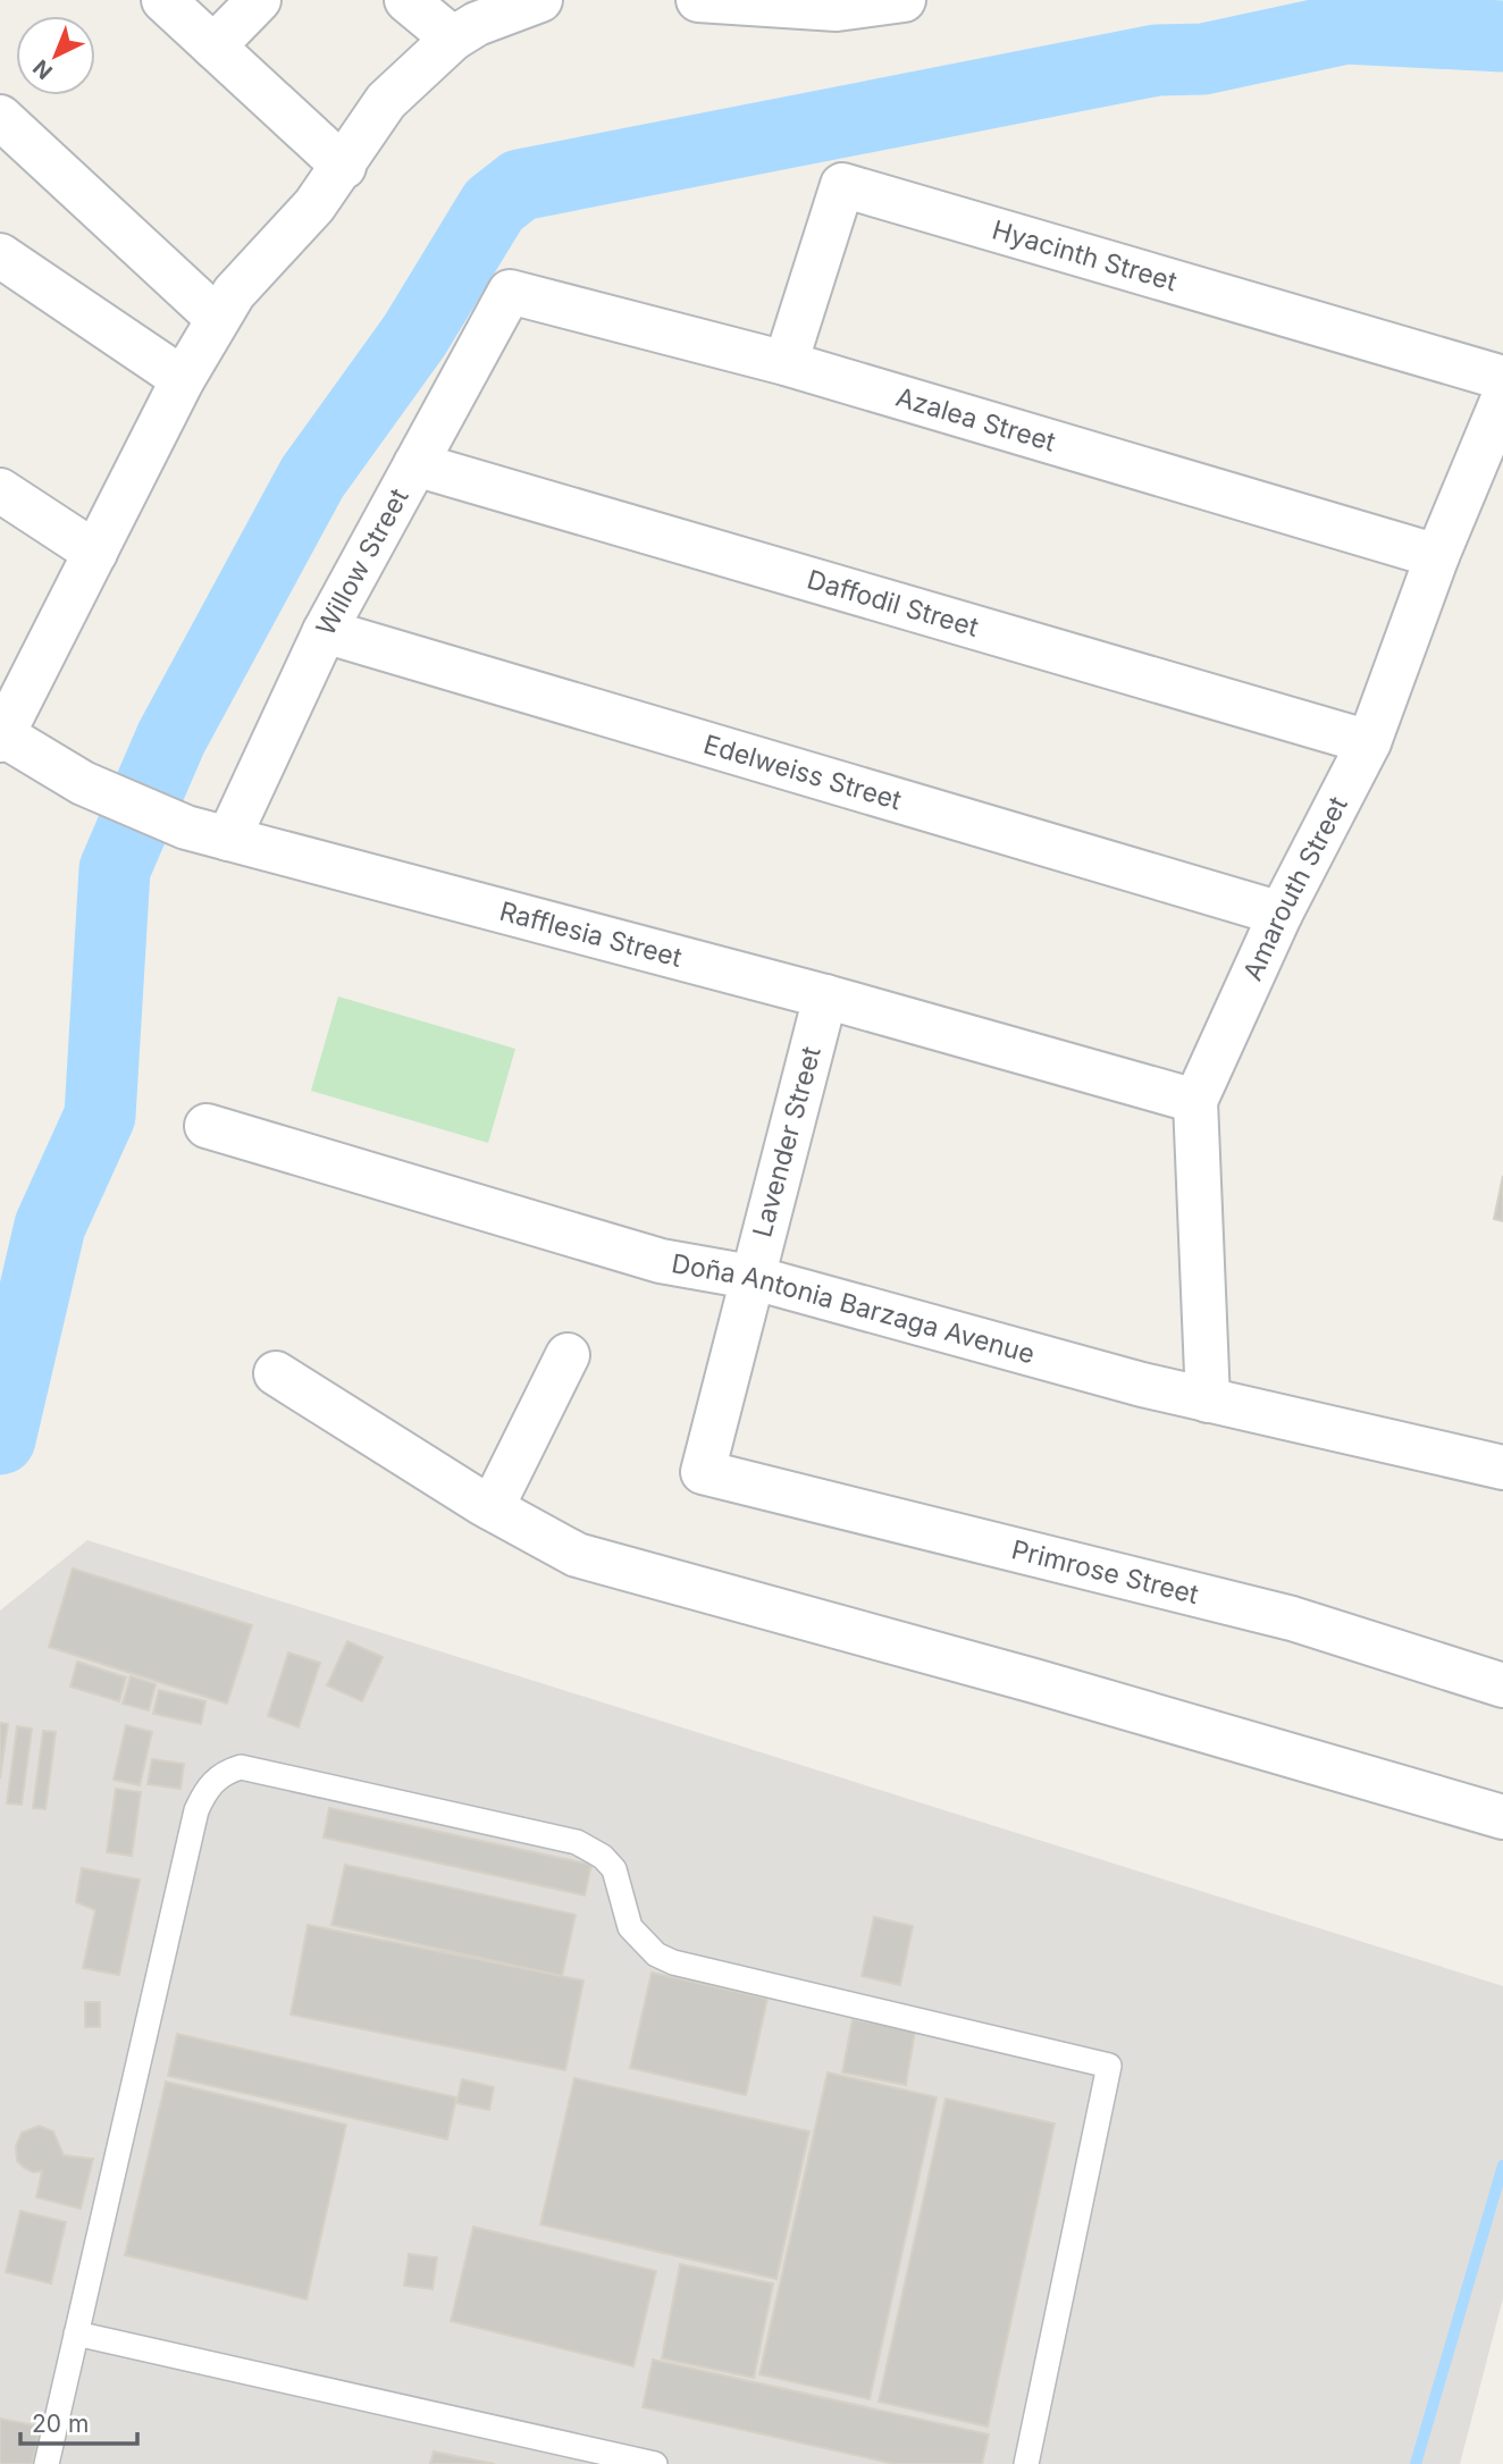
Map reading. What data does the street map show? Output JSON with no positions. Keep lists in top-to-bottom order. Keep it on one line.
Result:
{"streets":{"street":["Hyacinth Street","Azalea Street","Willow Street","Daffodil Street","Edelweiss Street","Amarouth Street","Rafflesia Street","Lavender Street","Doña Antonia Barzaga Avenue","Primrose Street"]},"crossings":[["Hyacinth Street","Azalea Street"],["Azalea Street","Willow Street"],["Azalea Street","Amarouth Street"],["Willow Street","Daffodil Street"],["Willow Street","Edelweiss Street"],["Willow Street","Rafflesia Street"],["Daffodil Street","Amarouth Street"],["Edelweiss Street","Amarouth Street"],["Amarouth Street","Rafflesia Street"],["Amarouth Street","Doña Antonia Barzaga Avenue"],["Rafflesia Street","Lavender Street"],["Lavender Street","Doña Antonia Barzaga Avenue"],["Lavender Street","Primrose Street"]],"scale_bar":"20 m","north":"bottom left"}
